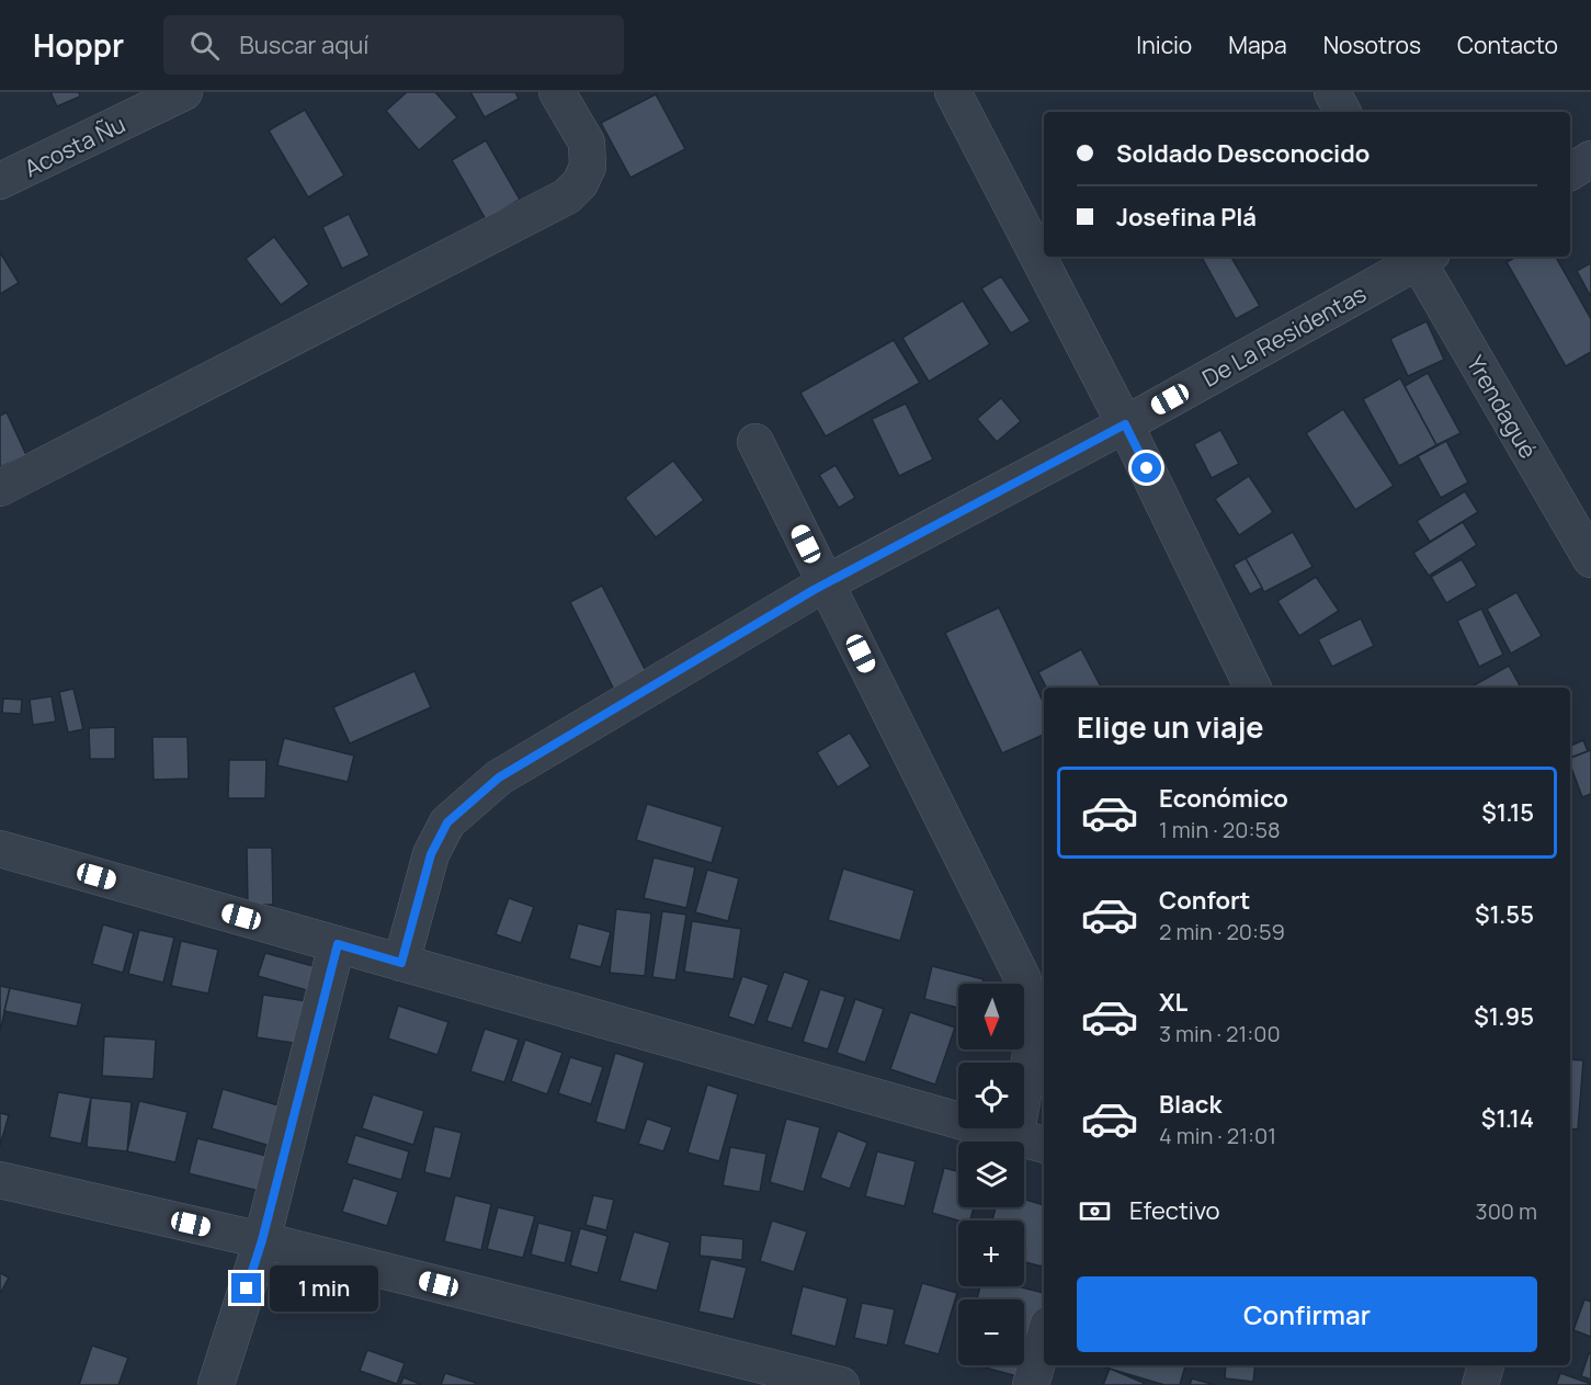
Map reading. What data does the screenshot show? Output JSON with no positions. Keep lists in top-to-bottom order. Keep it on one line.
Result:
{"streets":{"street":["Acosta Ñu","De La Residentas","Yrendagué"]},"crossings":[["De La Residentas","Yrendagué"]],"north":"bottom","page":{"header":"Hoppr","search":"Buscar aquí","nav":["Inicio","Mapa","Nosotros","Contacto"],"banner":["Soldado Desconocido","Josefina Plá"],"heading":"Elige un viaje","list":[{"name":"Económico","note":"1 min · 20:58","value":"$1.15"},{"name":"Confort","note":"2 min · 20:59","value":"$1.55"},{"name":"XL","note":"3 min · 21:00","value":"$1.95"},{"name":"Black","note":"4 min · 21:01","value":"$1.14"}],"map_buttons":["+","−"],"pay":["Efectivo","300 m"],"buttons":"Confirmar","bubble":"1 min"}}
